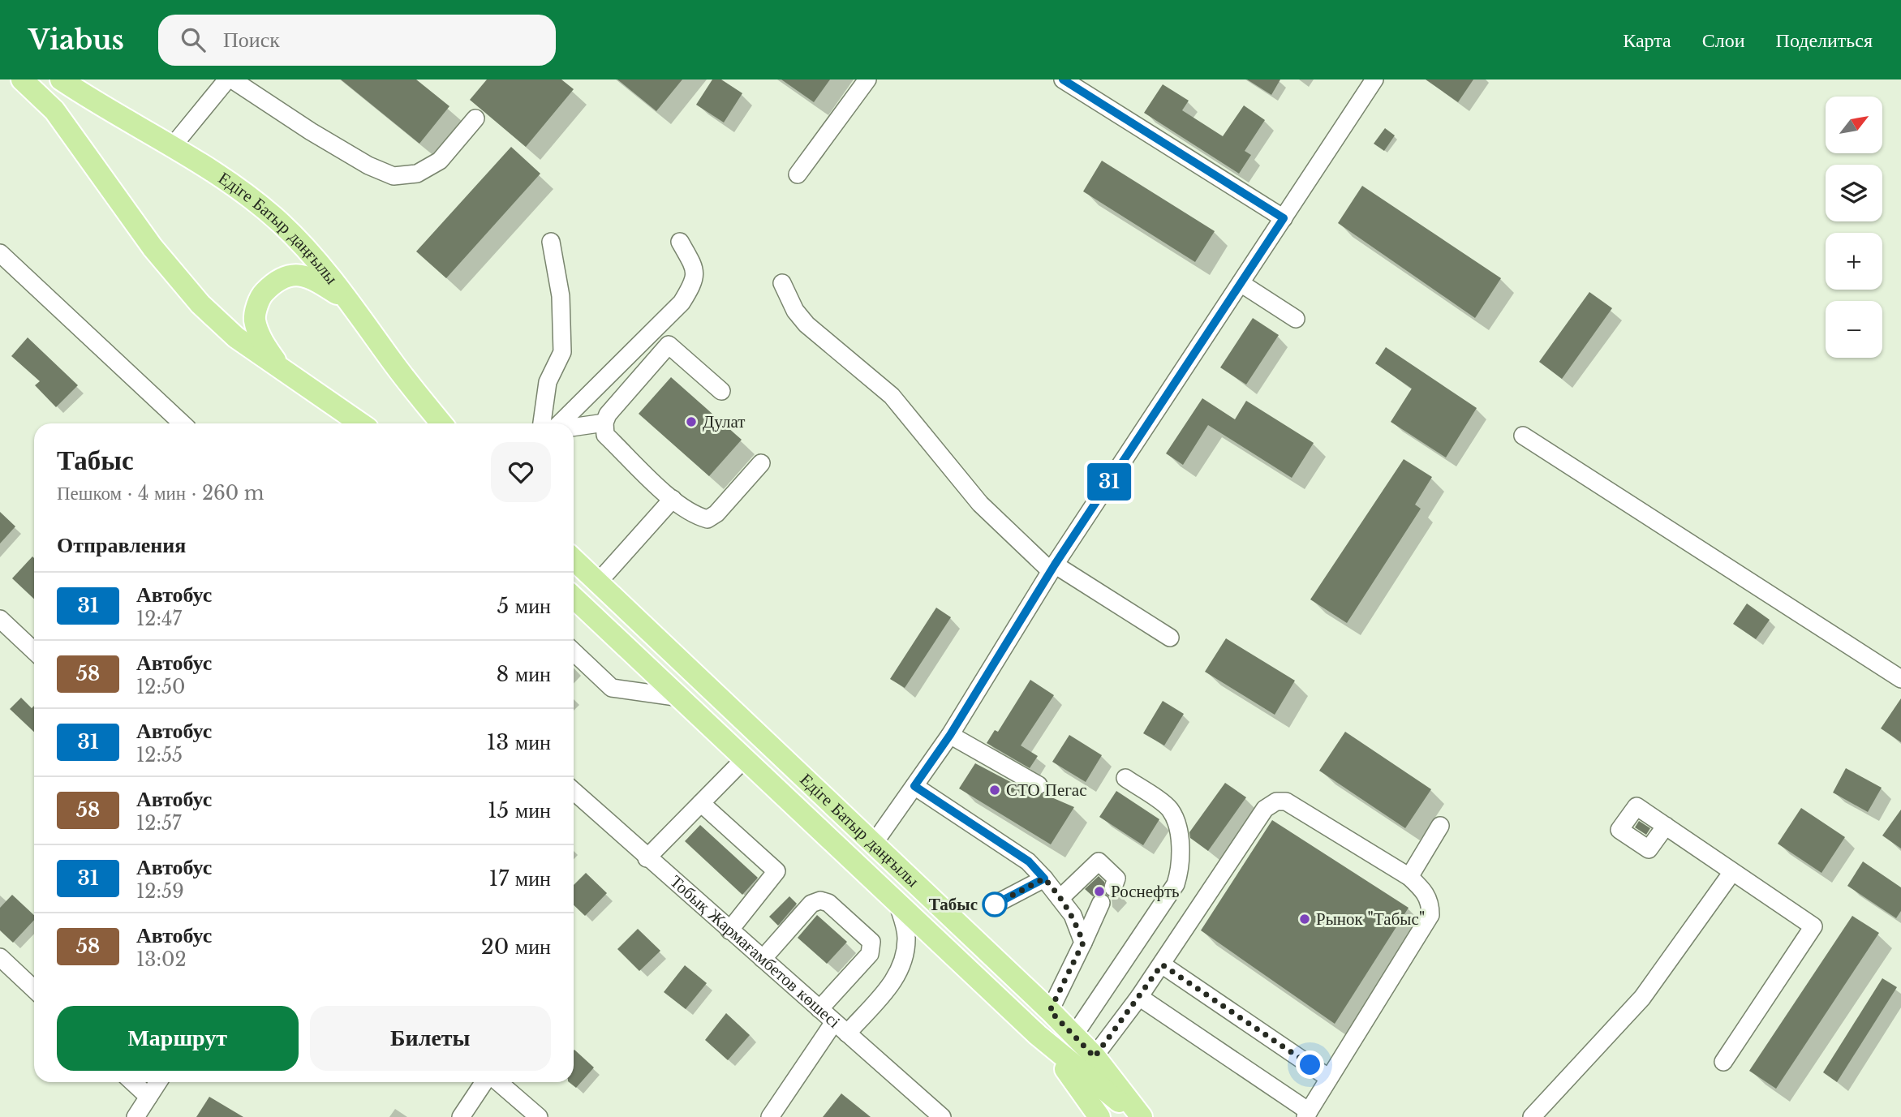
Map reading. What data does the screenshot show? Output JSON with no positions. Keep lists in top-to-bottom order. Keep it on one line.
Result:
{"streets":{"main road":["Едіге Батыр даңғылы"],"street":["Тобық Жармағамбетов көшесі"]},"places":["Дулат","СТО Пегас","Роснефть","Табыс","Рынок \"Табыс\""],"lines":["bus line 31"],"north":"top right","page":{"header":"Viabus","search":"Поиск","nav":["Карта","Слои","Поделиться"],"on_map":"31","map_buttons":["+","−"],"heading":[["Табыс","Пешком · 4 мин · 260 m"],"Отправления"],"list":[{"mark":"31","name":"Автобус","note":"12:47","value":"5 мин"},{"mark":"58","name":"Автобус","note":"12:50","value":"8 мин"},{"mark":"31","name":"Автобус","note":"12:55","value":"13 мин"},{"mark":"58","name":"Автобус","note":"12:57","value":"15 мин"},{"mark":"31","name":"Автобус","note":"12:59","value":"17 мин"},{"mark":"58","name":"Автобус","note":"13:02","value":"20 мин"}],"buttons":["Маршрут","Билеты"]}}
